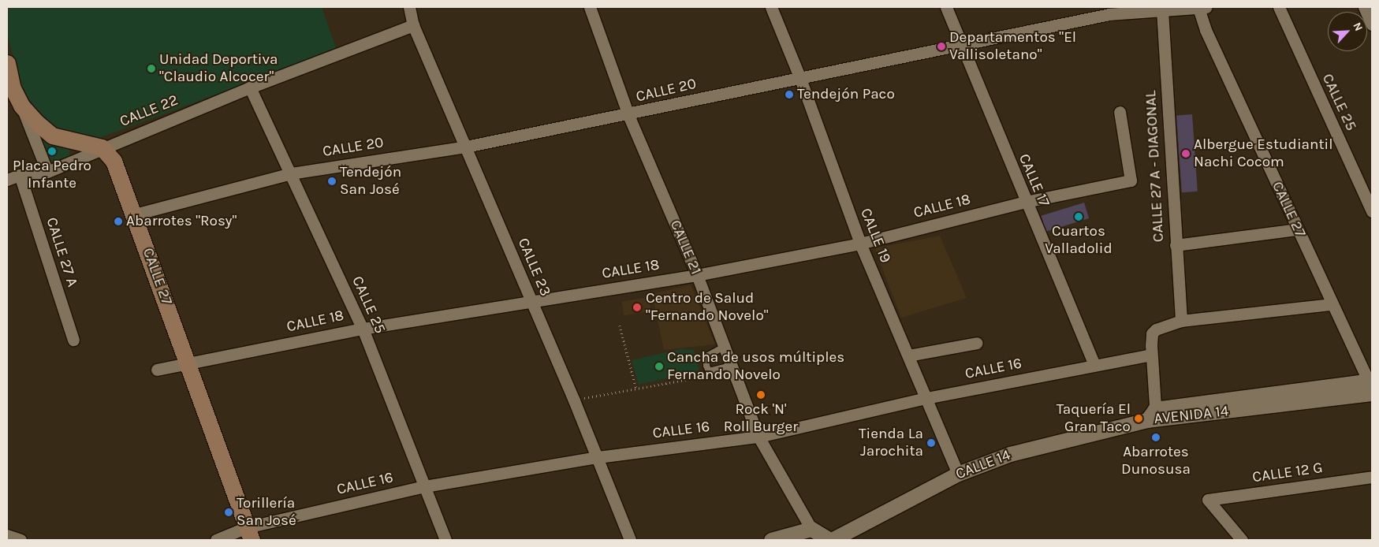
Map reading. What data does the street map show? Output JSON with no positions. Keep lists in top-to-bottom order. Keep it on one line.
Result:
{"streets":{"main road":["CALLE 27"],"street":["CALLE 20","CALLE 25","CALLE 22","CALLE 27 A - DIAGONAL","CALLE 17","CALLE 18","CALLE 19","CALLE 21","CALLE 27 A","CALLE 23","CALLE 16","AVENIDA 14","CALLE 14","CALLE 12 G"]},"crossings":[["CALLE 20","CALLE 25"],["CALLE 20","CALLE 27 A - DIAGONAL"],["CALLE 20","CALLE 17"],["CALLE 20","CALLE 27"],["CALLE 20","CALLE 19"],["CALLE 20","CALLE 21"],["CALLE 20","CALLE 23"],["CALLE 25","CALLE 22"],["CALLE 25","CALLE 18"],["CALLE 25","CALLE 16"],["CALLE 22","CALLE 27"],["CALLE 22","CALLE 27 A"],["CALLE 22","CALLE 23"],["CALLE 17","CALLE 18"],["CALLE 17","CALLE 16"],["CALLE 18","CALLE 27"],["CALLE 18","CALLE 19"],["CALLE 18","CALLE 21"],["CALLE 18","CALLE 23"],["CALLE 27","CALLE 16"],["CALLE 27","AVENIDA 14"],["CALLE 19","CALLE 16"],["CALLE 19","CALLE 14"],["CALLE 21","CALLE 16"],["CALLE 21","CALLE 14"],["CALLE 23","CALLE 16"],["AVENIDA 14","CALLE 14"]],"places":["Departamentos \"El Vallisoletano\"","Unidad Deportiva \"Claudio Alcocer\"","Tendejón Paco","Placa Pedro Infante","Albergue Estudiantil Nachi Cocom","Tendejón San José","Cuartos Valladolid","Abarrotes \"Rosy\"","Centro de Salud \"Fernando Novelo\"","Cancha de usos múltiples Fernando Novelo","Rock 'N' Roll Burger","Taquería El Gran Taco","Abarrotes Dunosusa","Tienda La Jarochita","Torillería San José"],"north":"top right"}
